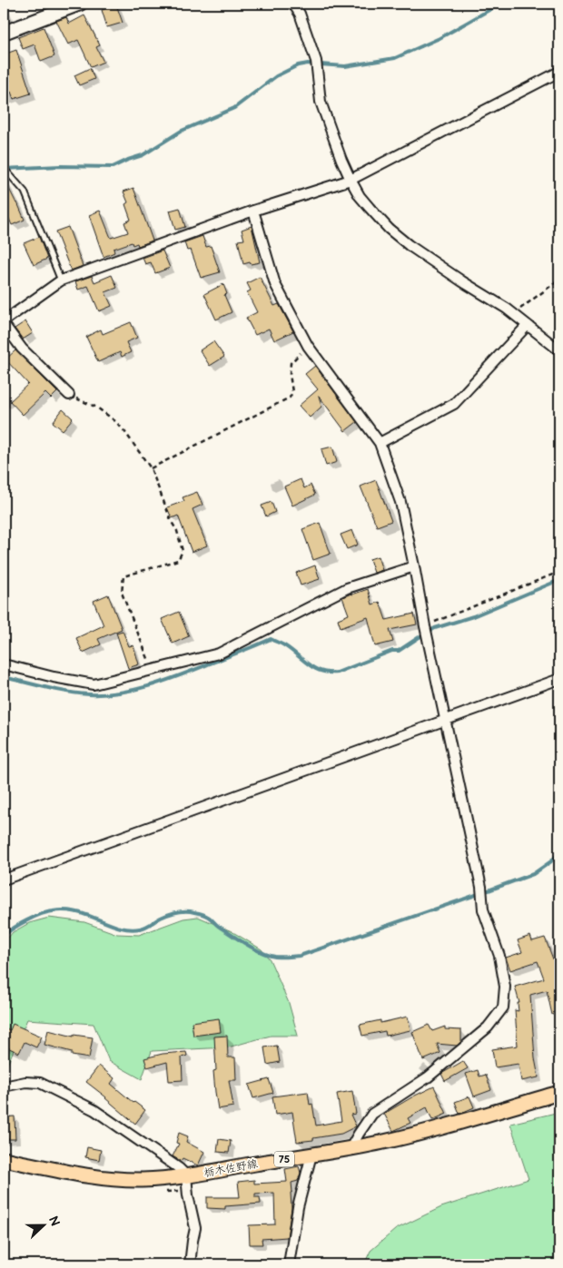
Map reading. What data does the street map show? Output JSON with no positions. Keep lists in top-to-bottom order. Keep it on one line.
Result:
{"streets":{"main road":["75","栃木佐野線"]},"north":"right"}
